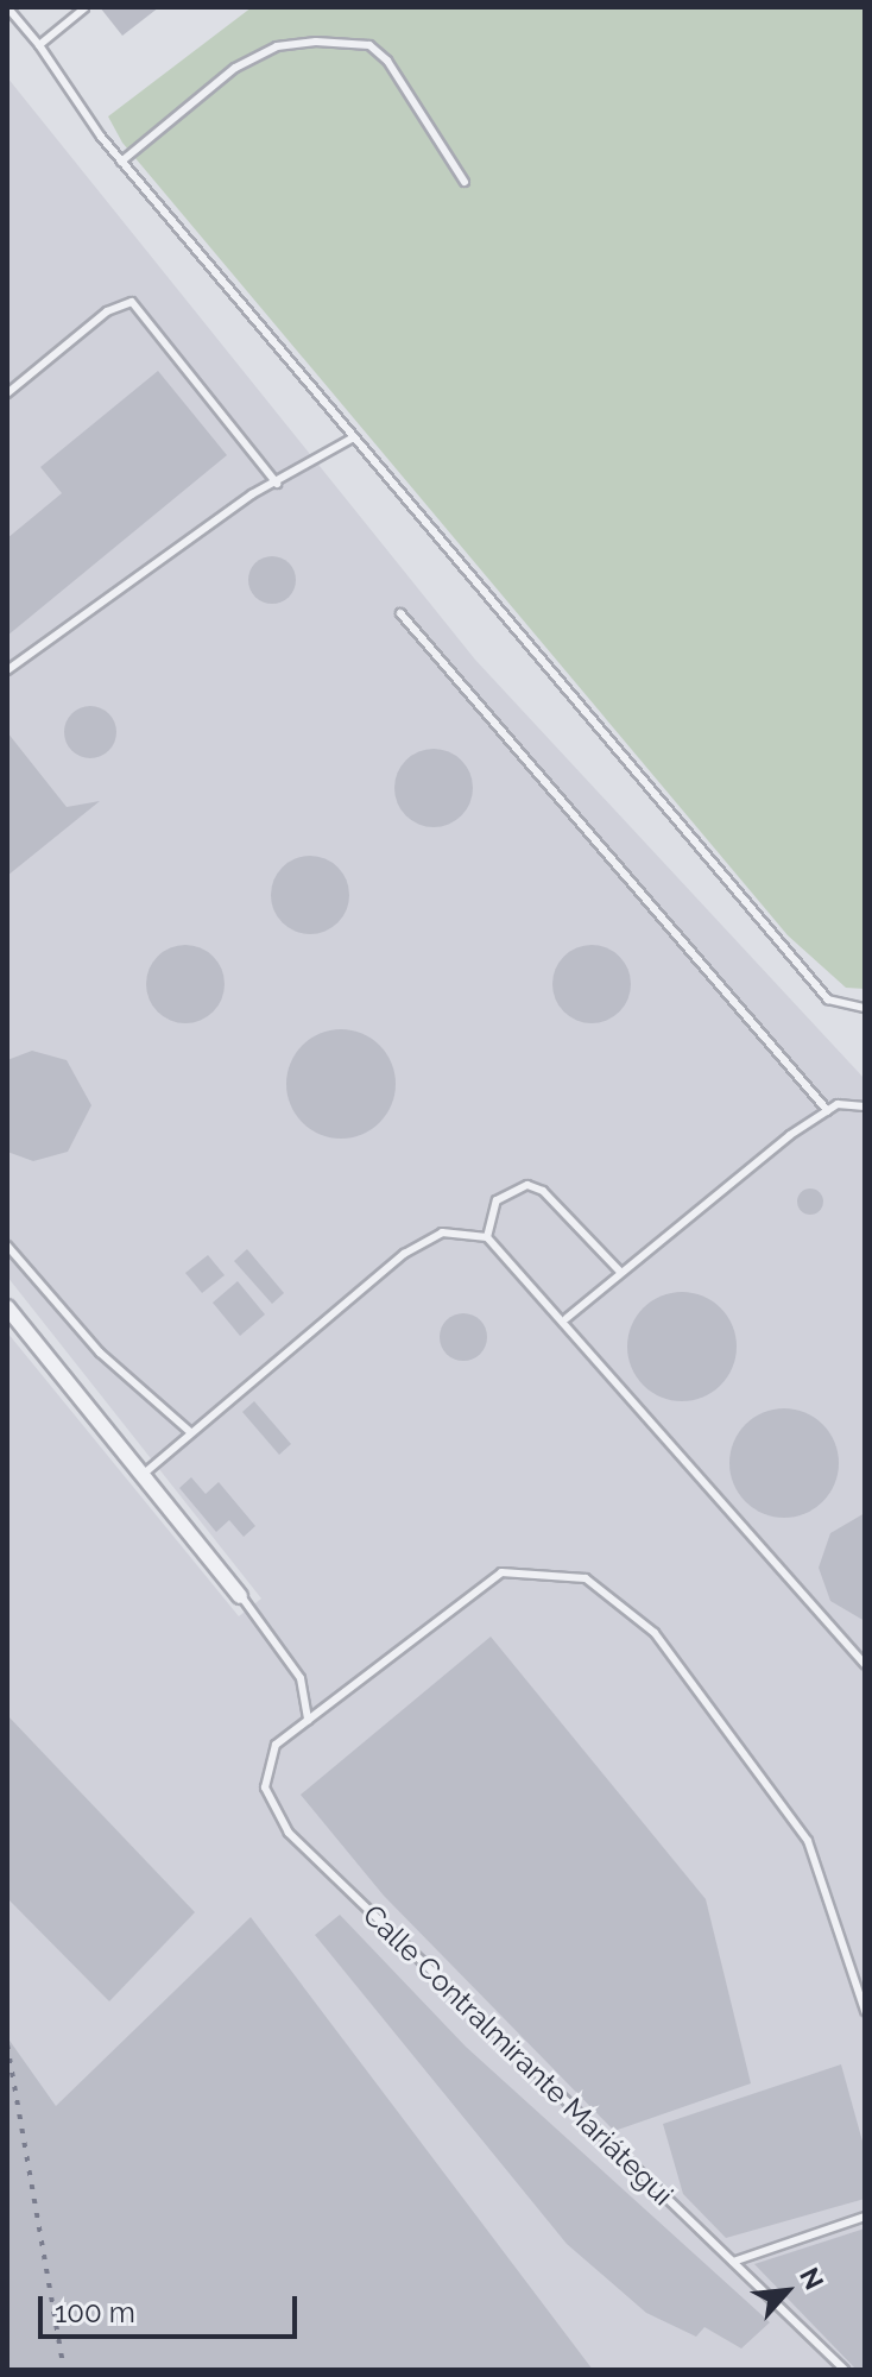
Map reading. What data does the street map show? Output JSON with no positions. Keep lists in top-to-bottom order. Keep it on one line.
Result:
{"streets":{"lane":["Calle Contralmirante Mariátegui"]},"scale_bar":"100 m","north":"top right"}
